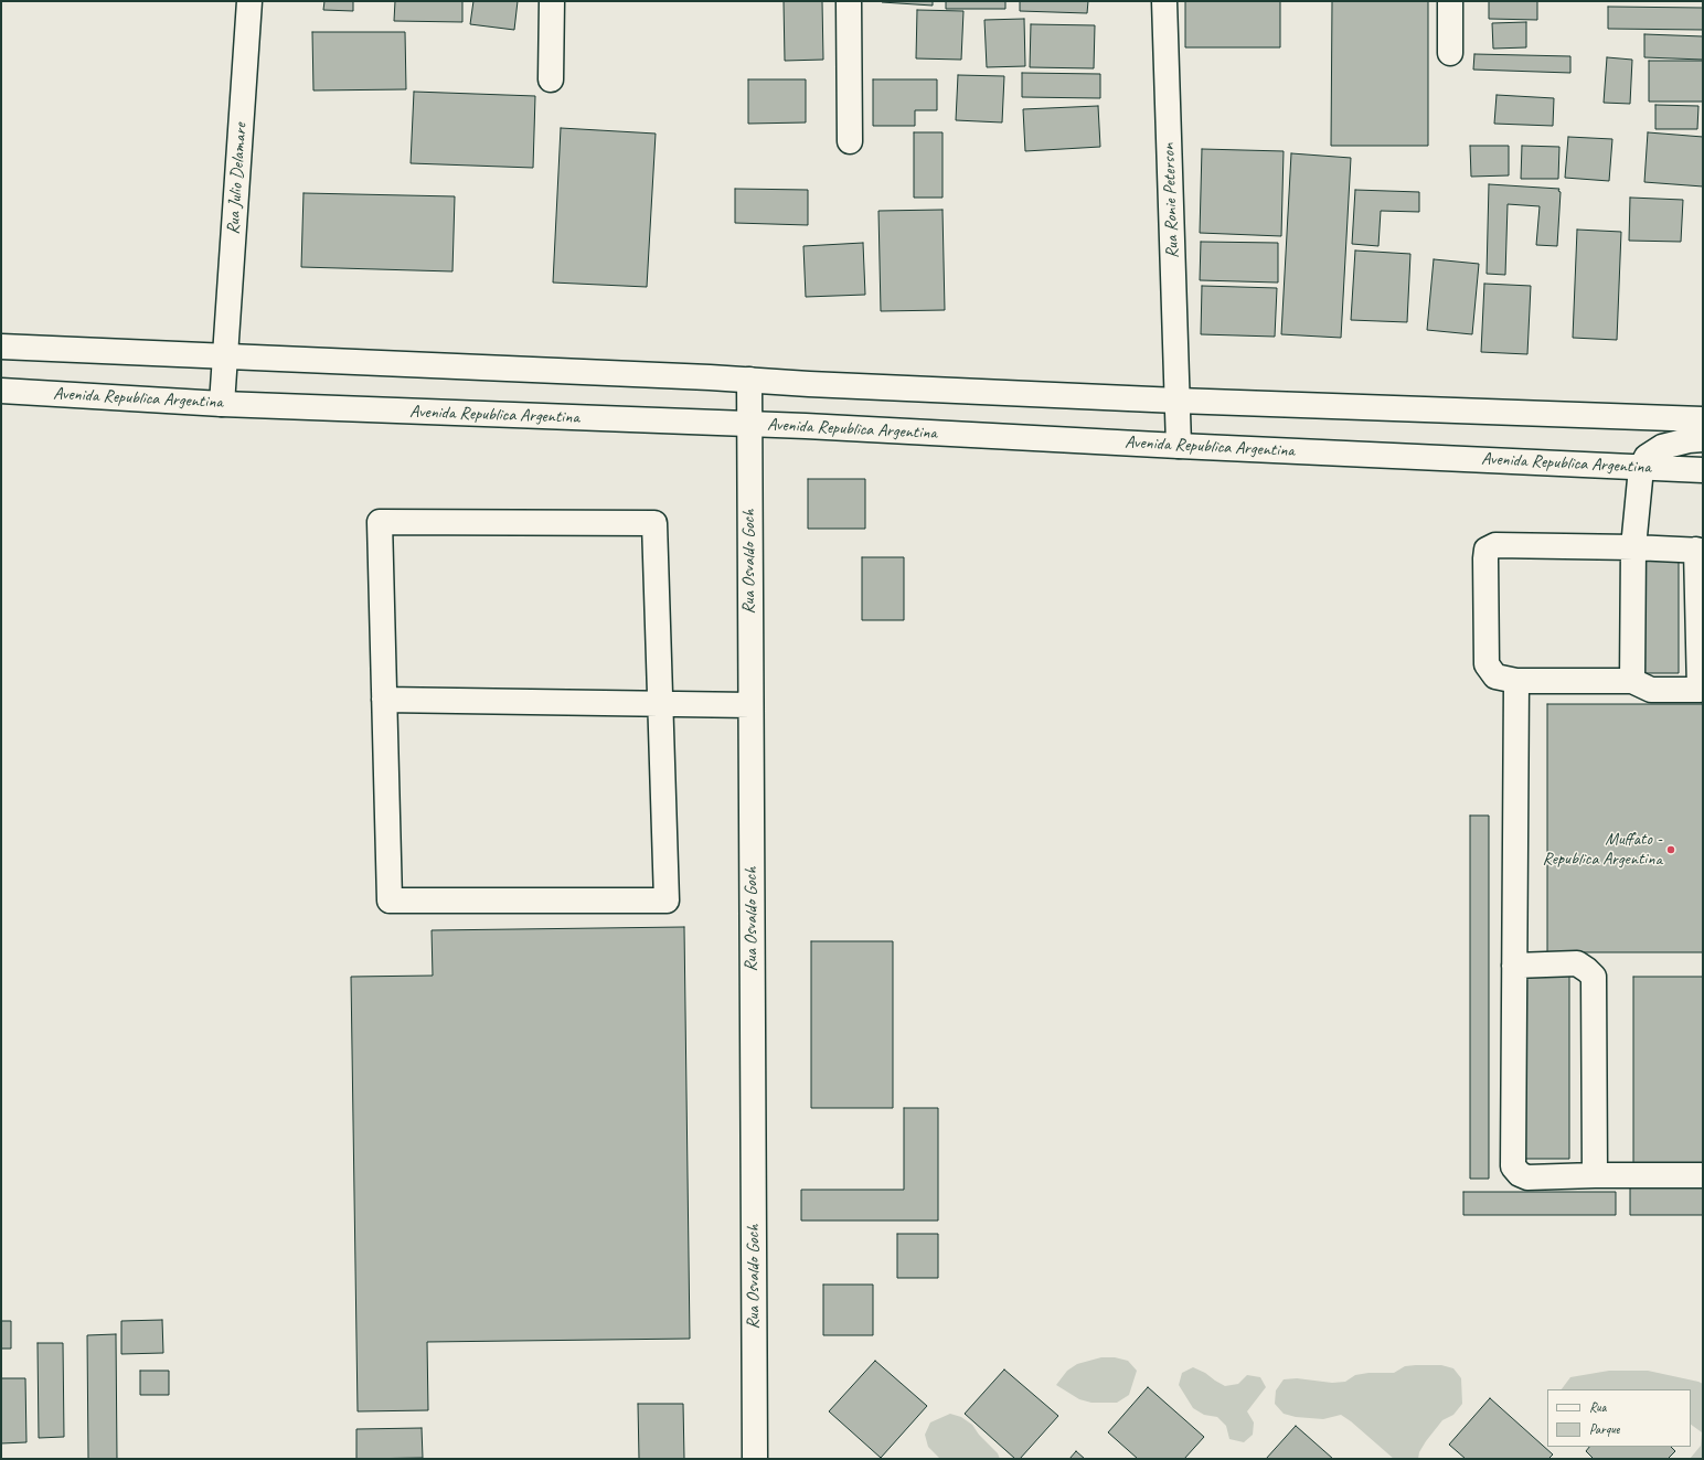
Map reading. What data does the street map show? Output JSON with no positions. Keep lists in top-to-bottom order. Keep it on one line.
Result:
{"streets":{"main road":["Rua Julio Delamare","Rua Ronie Peterson","Avenida Republica Argentina","Rua Osvaldo Goch"]},"crossings":[["Rua Julio Delamare","Avenida Republica Argentina"],["Rua Ronie Peterson","Avenida Republica Argentina"],["Avenida Republica Argentina","Rua Osvaldo Goch"]],"places":["Muffato - Republica Argentina"],"legend":["Rua","Parque"]}
